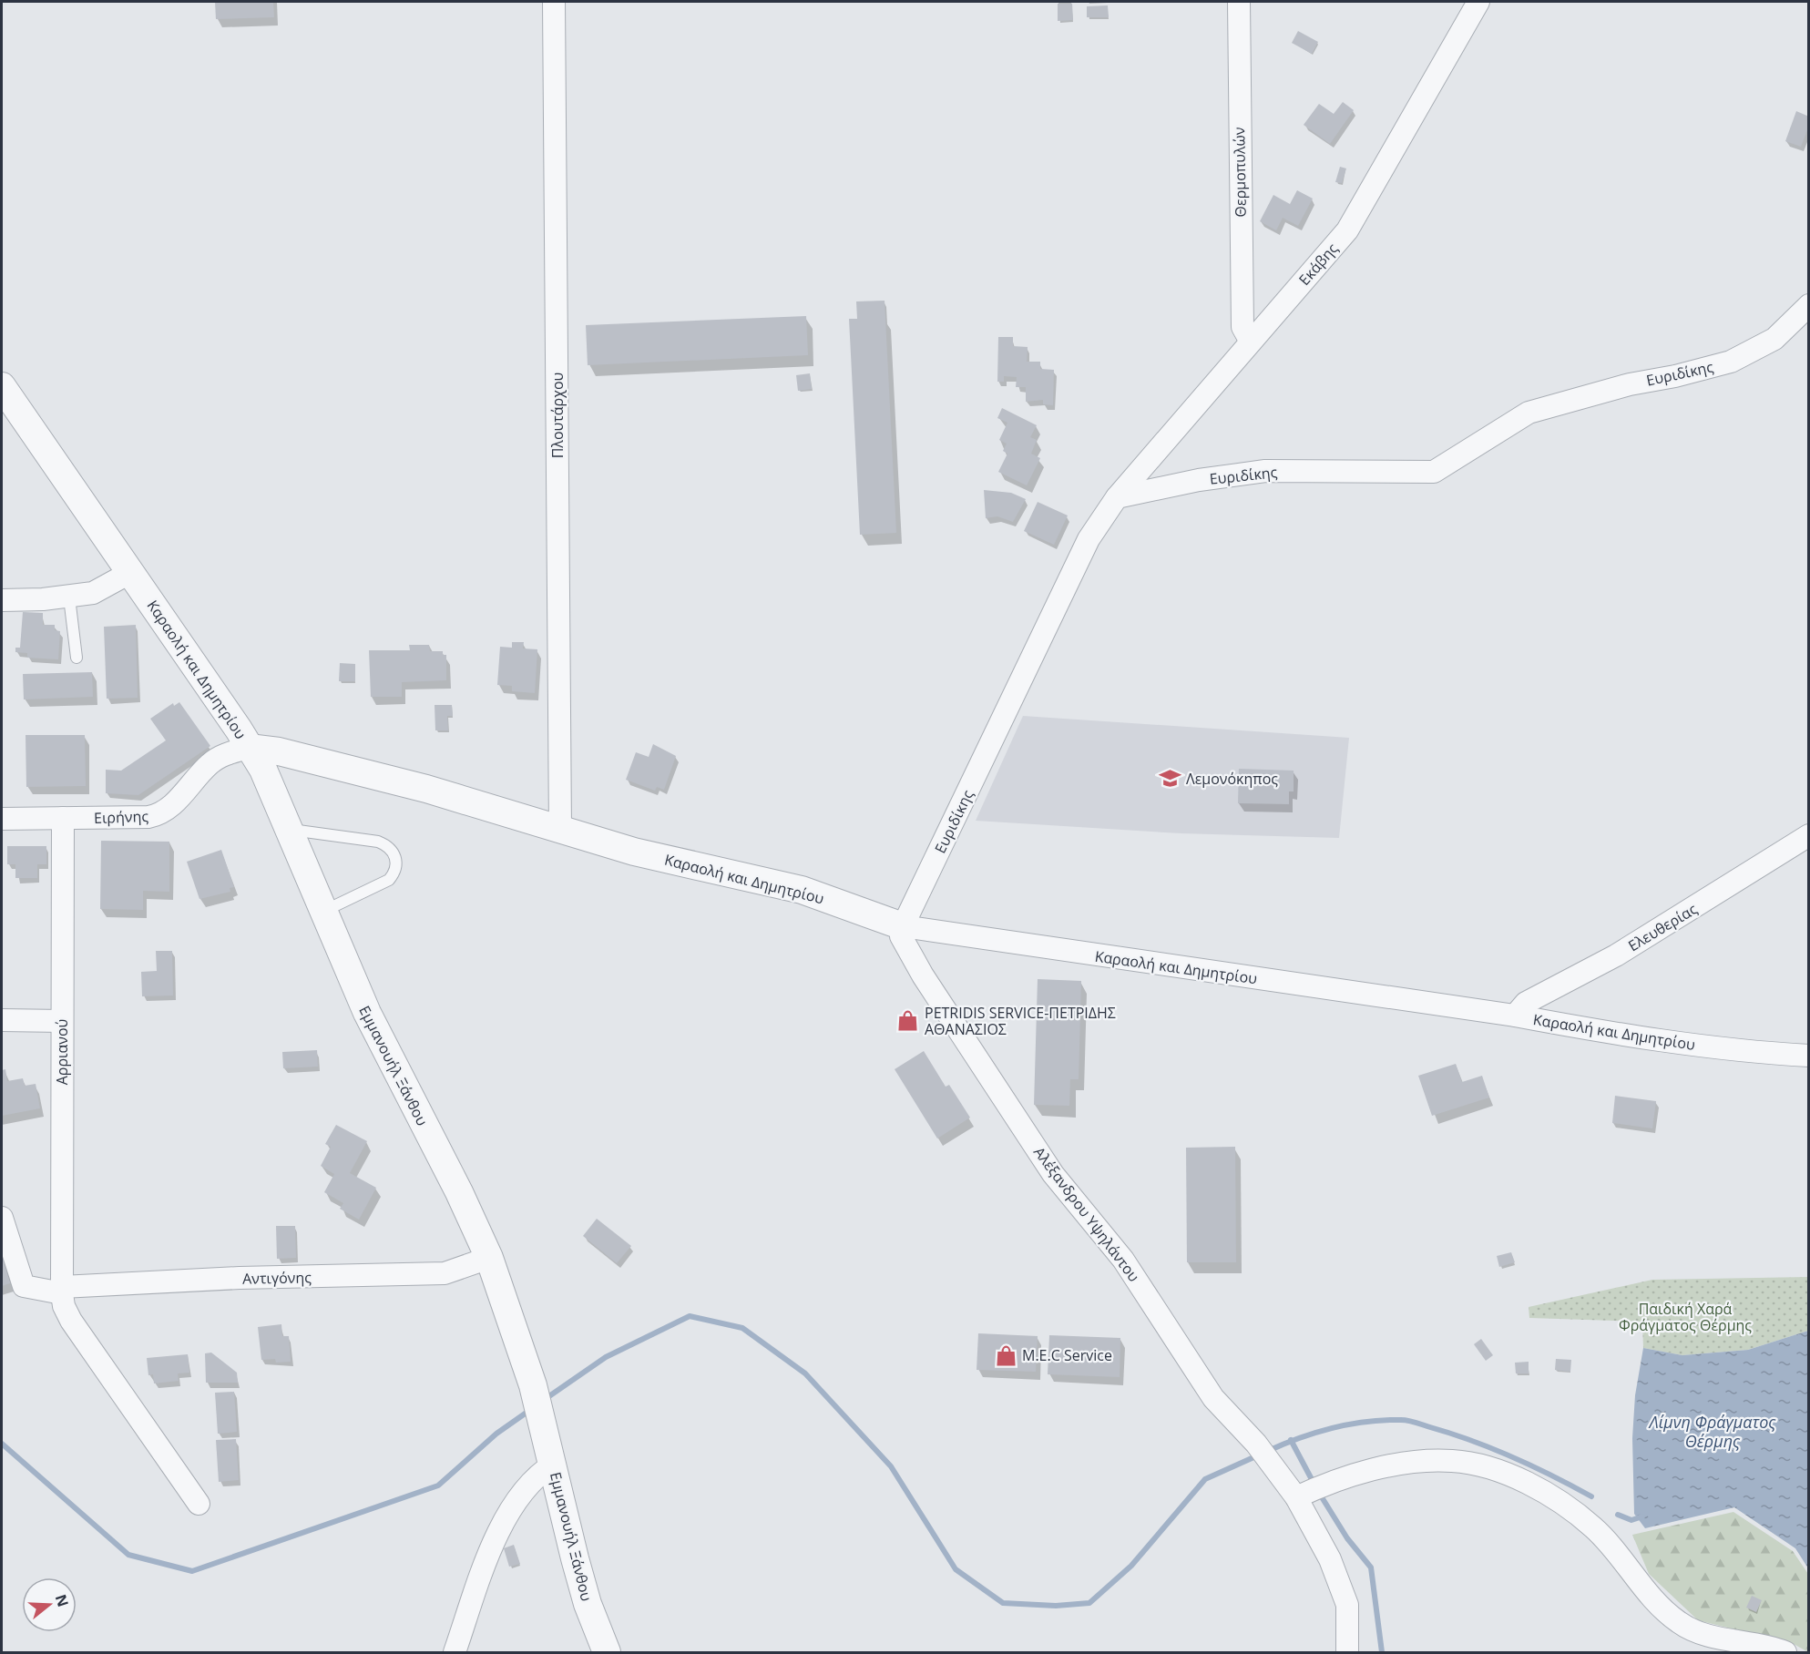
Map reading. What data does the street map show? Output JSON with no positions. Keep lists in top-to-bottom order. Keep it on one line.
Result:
{"streets":{"street":["Θερμοπυλών","Εκάβης","Ευριδίκης","Πλουτάρχου","Καραολή και Δημητρίου","Ειρήνης","Ελευθερίας","Αρριανού","Εμμανουήλ Ξάνθου","Αλέξανδρου Υψηλάντου","Αντιγόνης"]},"crossings":[["Θερμοπυλών","Εκάβης"],["Εκάβης","Ευριδίκης"],["Ευριδίκης","Καραολή και Δημητρίου"],["Ευριδίκης","Αλέξανδρου Υψηλάντου"],["Πλουτάρχου","Καραολή και Δημητρίου"],["Καραολή και Δημητρίου","Ειρήνης"],["Καραολή και Δημητρίου","Ελευθερίας"],["Καραολή και Δημητρίου","Εμμανουήλ Ξάνθου"],["Καραολή και Δημητρίου","Αλέξανδρου Υψηλάντου"],["Ειρήνης","Αρριανού"],["Ειρήνης","Εμμανουήλ Ξάνθου"],["Αρριανού","Αντιγόνης"],["Εμμανουήλ Ξάνθου","Αντιγόνης"]],"water":["Λίμνη Φράγματος Θέρμης"],"parks":["Παιδική Χαρά Φράγματος Θέρμης"],"places":{"school or university":["Λεμονόκηπος"],"shop":["PETRIDIS SERVICE-ΠΕΤΡΙΔΗΣ ΑΘΑΝΑΣΙΟΣ","M.E.C Service"]},"north":"right"}
